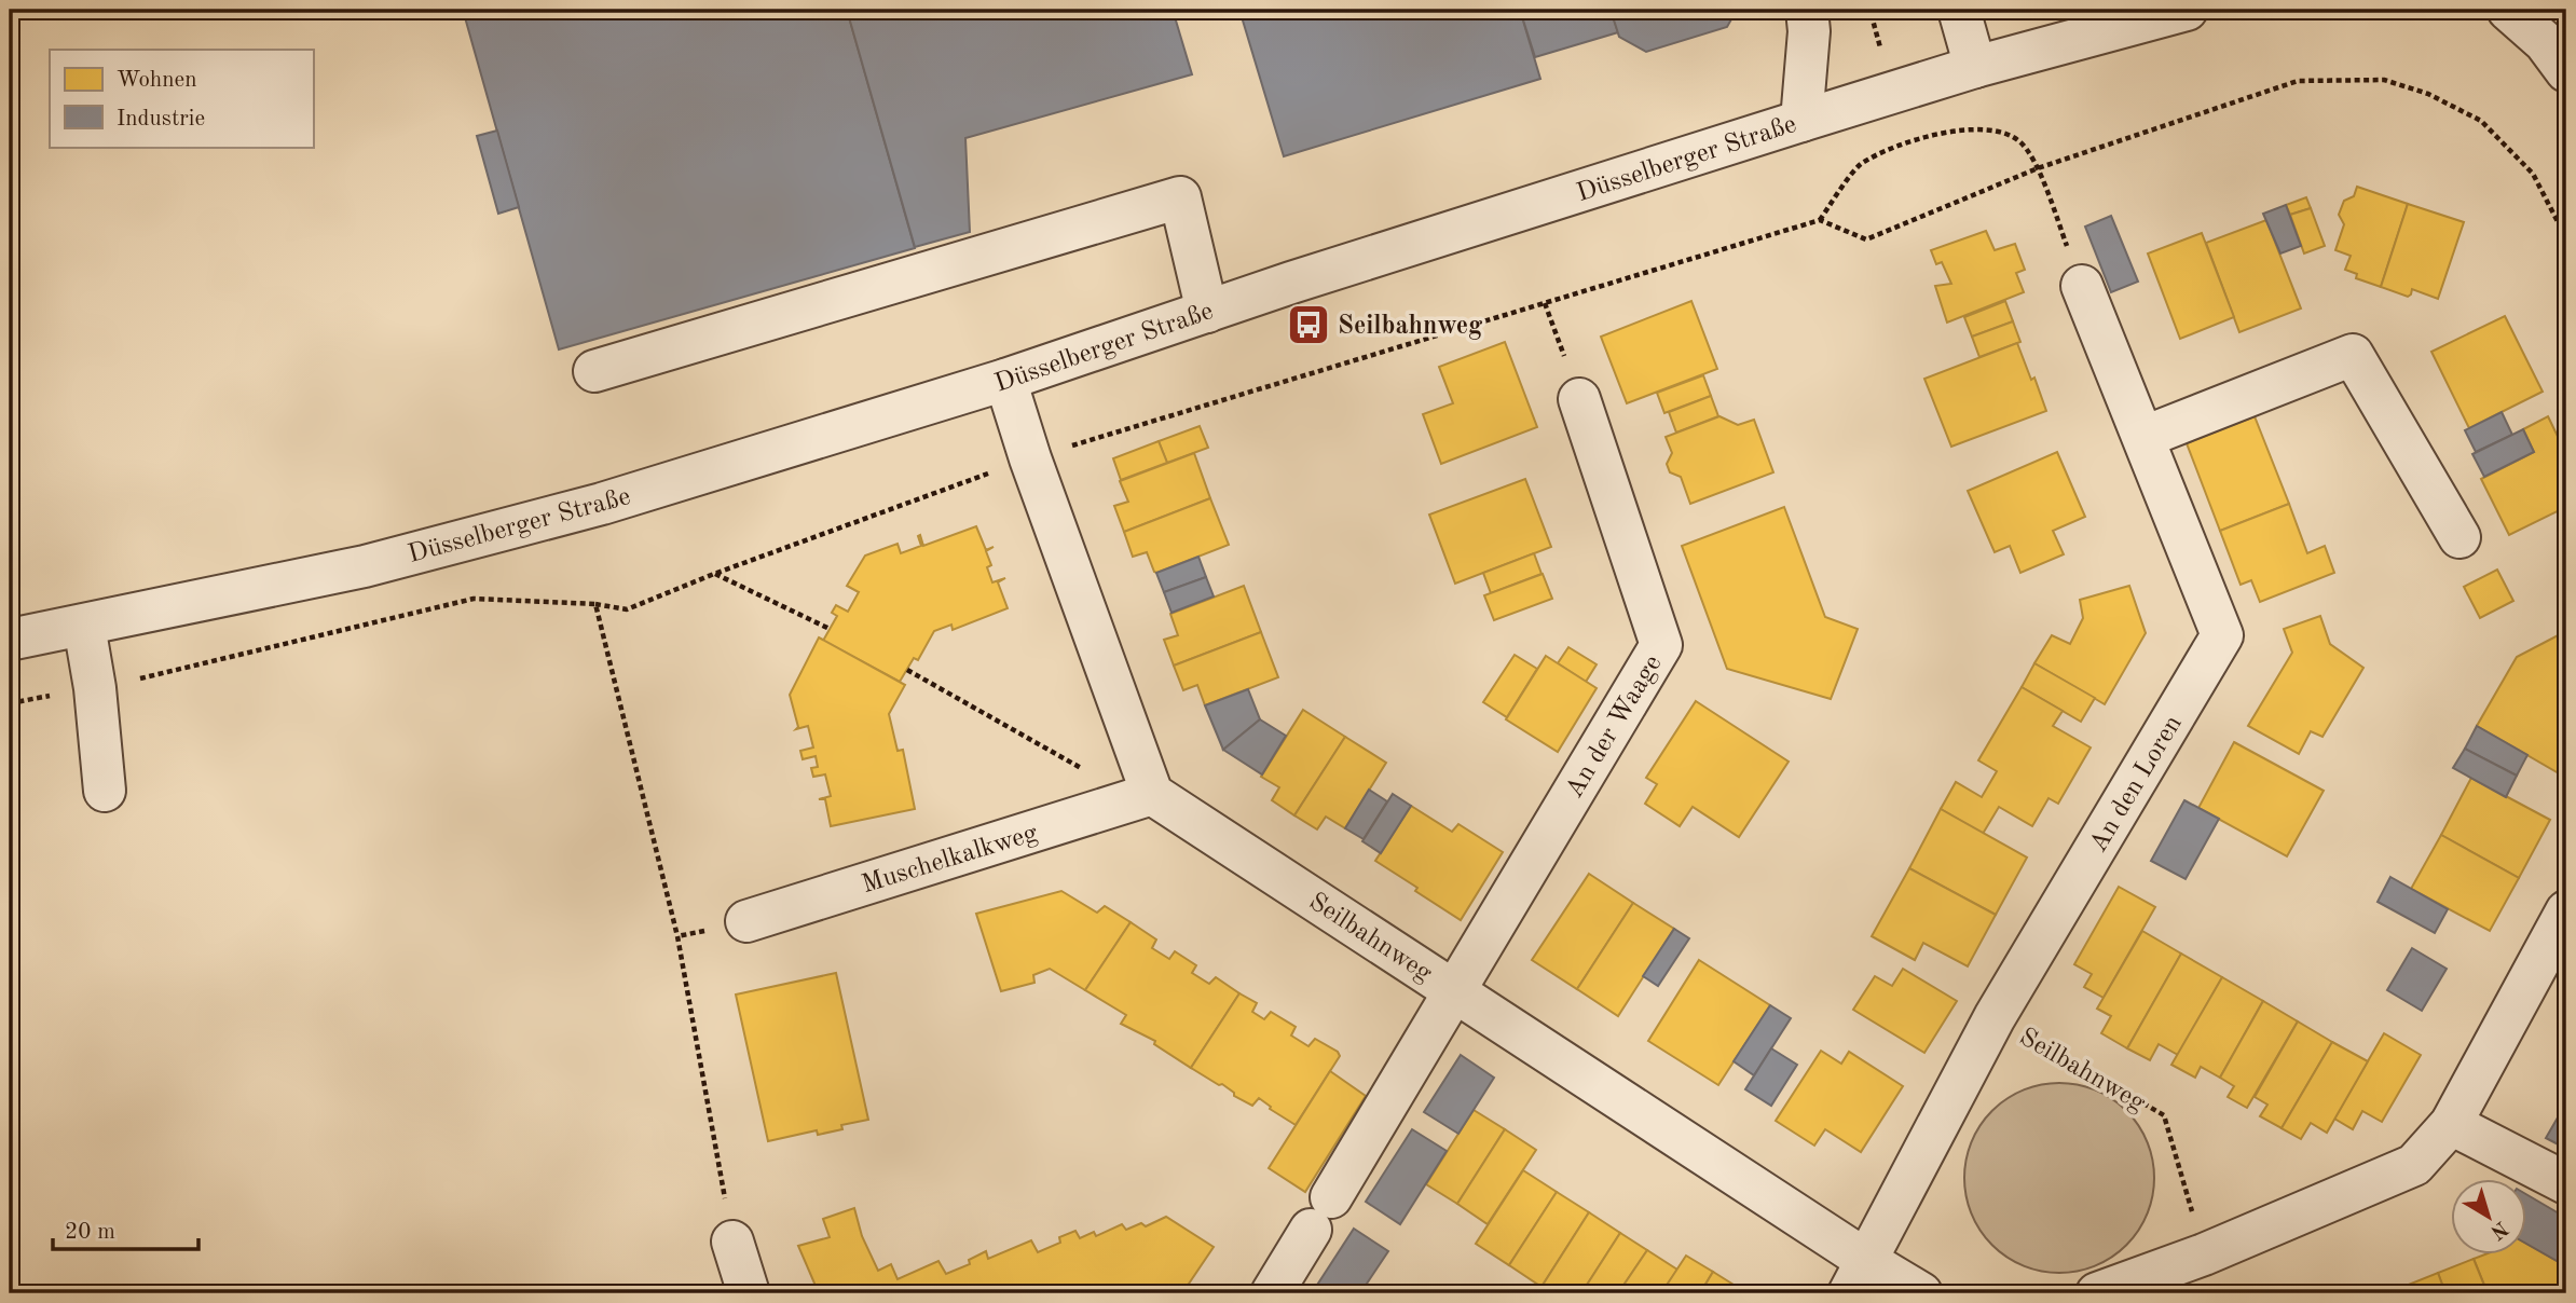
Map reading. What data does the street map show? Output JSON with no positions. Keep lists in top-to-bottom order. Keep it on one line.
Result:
{"streets":{"street":["Düsselberger Straße","An der Waage","An den Loren","Muschelkalkweg","Seilbahnweg"]},"crossings":[["An der Waage","Seilbahnweg"],["An den Loren","Seilbahnweg"],["Muschelkalkweg","Seilbahnweg"]],"places":{"bus stop":["Seilbahnweg"]},"legend":["Wohnen","Industrie"],"scale_bar":"20 m","north":"bottom right"}
